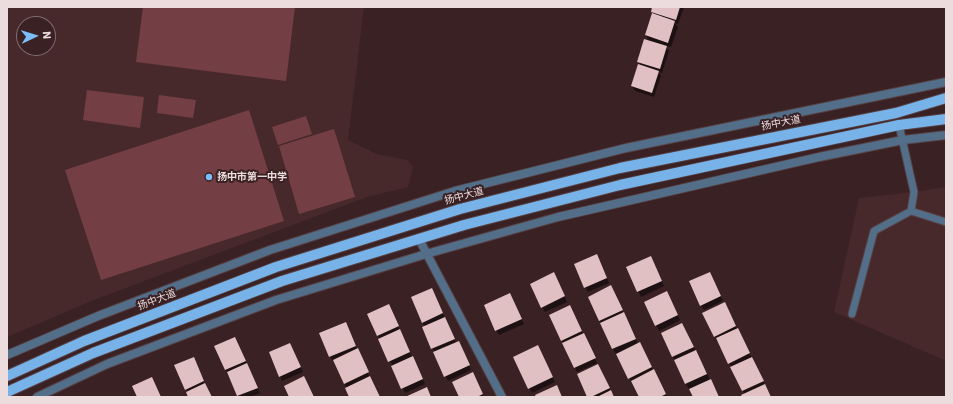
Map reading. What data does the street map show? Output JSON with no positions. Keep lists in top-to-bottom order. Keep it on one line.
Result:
{"streets":{"main road":["扬中大道"]},"places":["扬中市第一中学"],"north":"right"}
